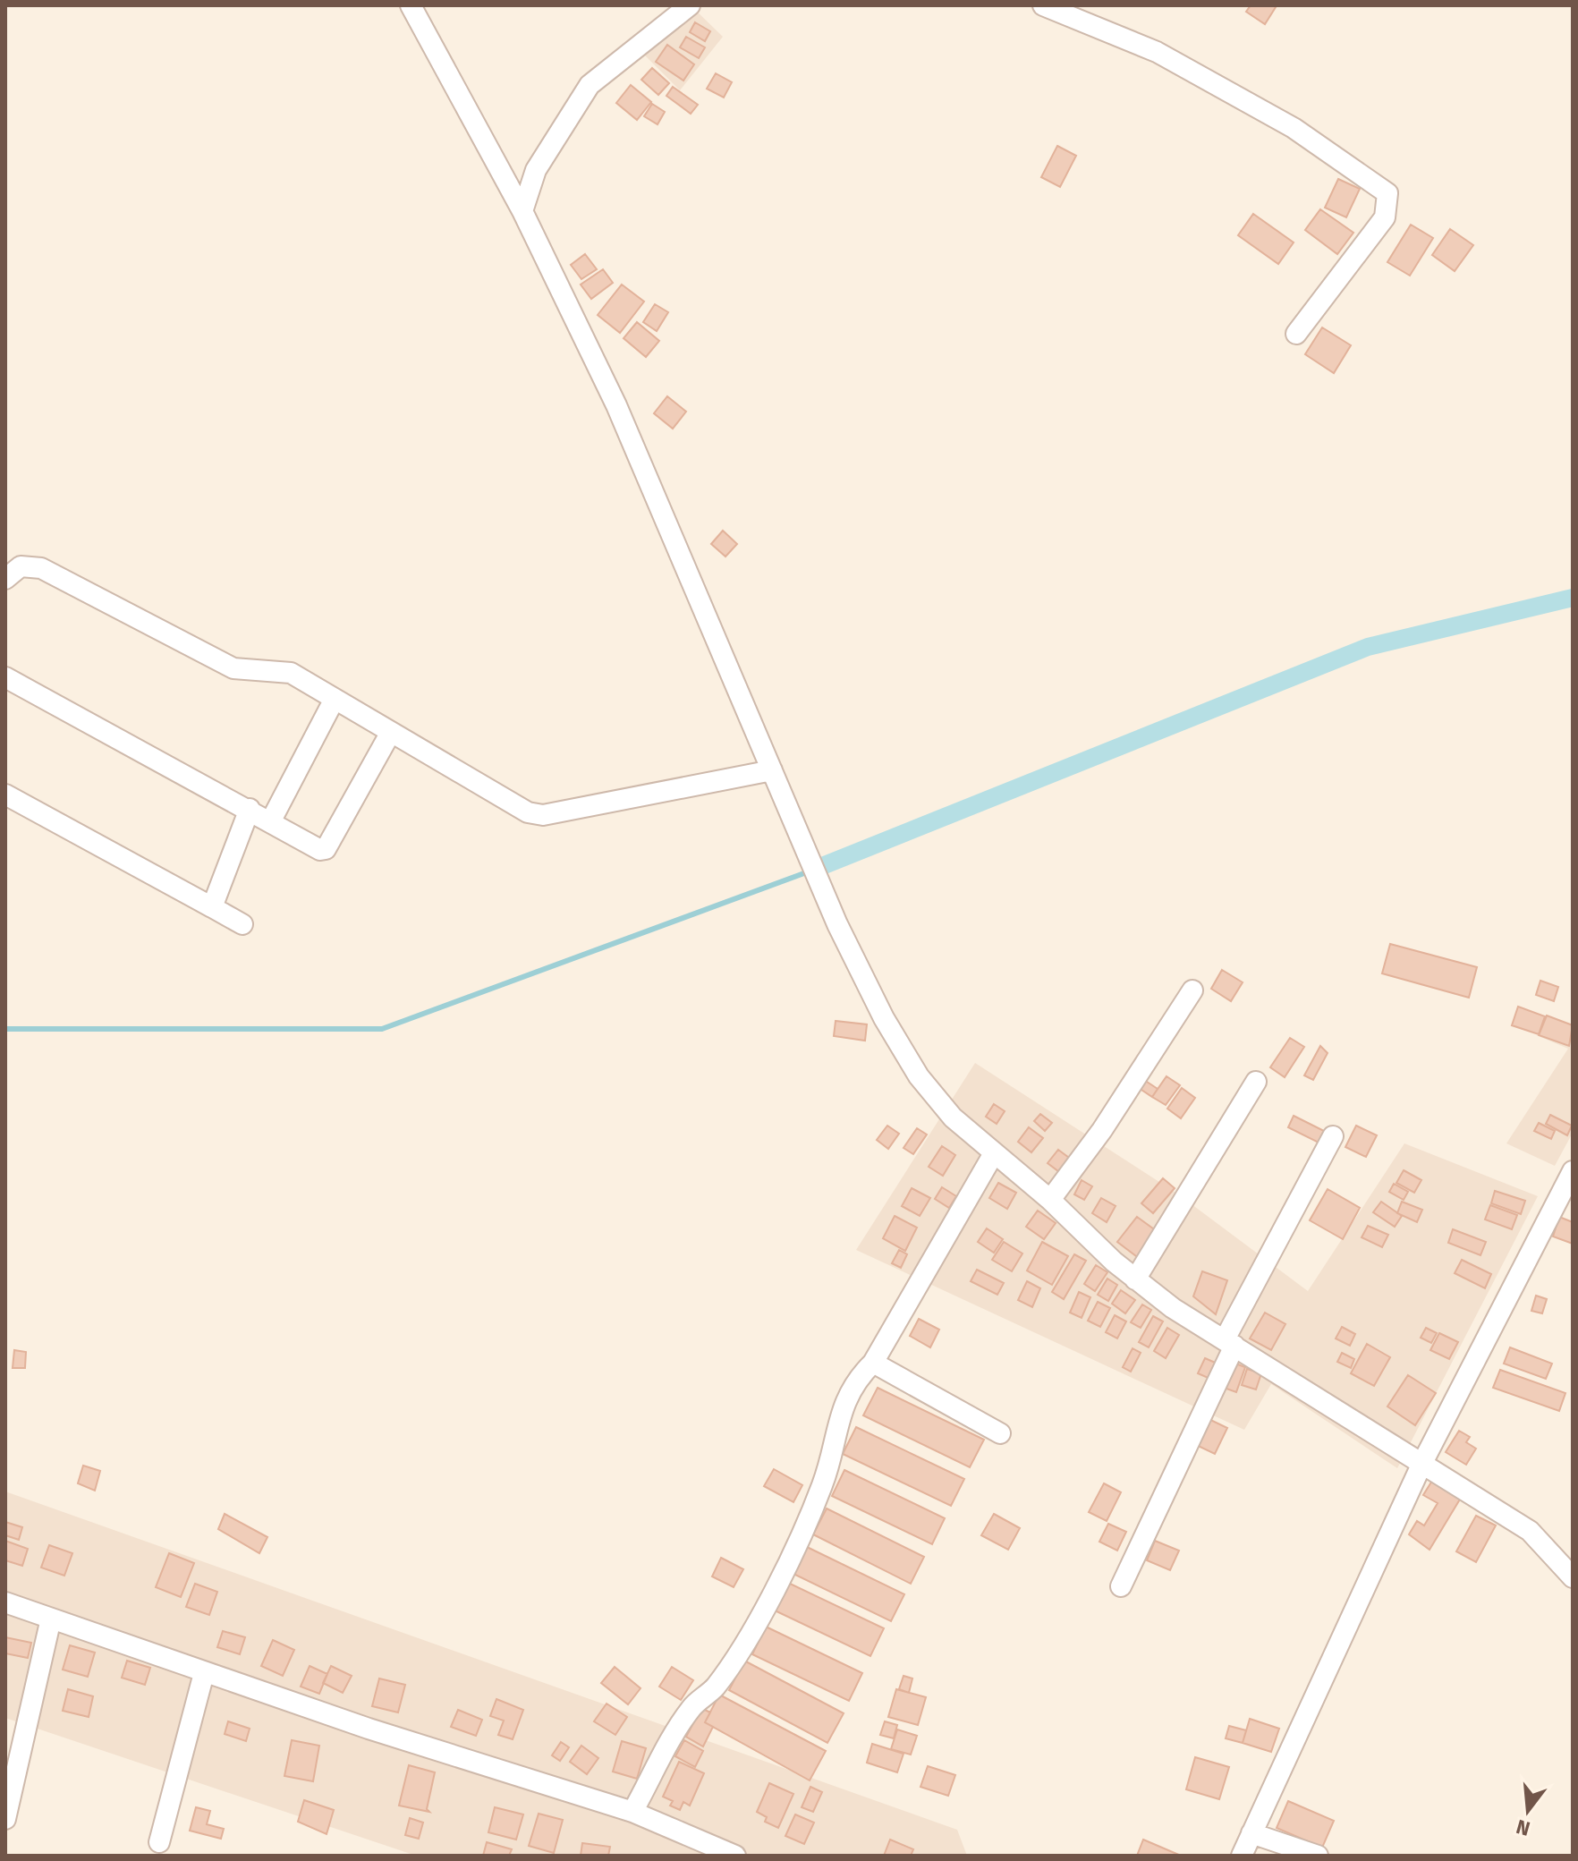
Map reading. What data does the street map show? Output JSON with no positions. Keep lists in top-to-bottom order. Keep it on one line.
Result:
{"north":"bottom"}
